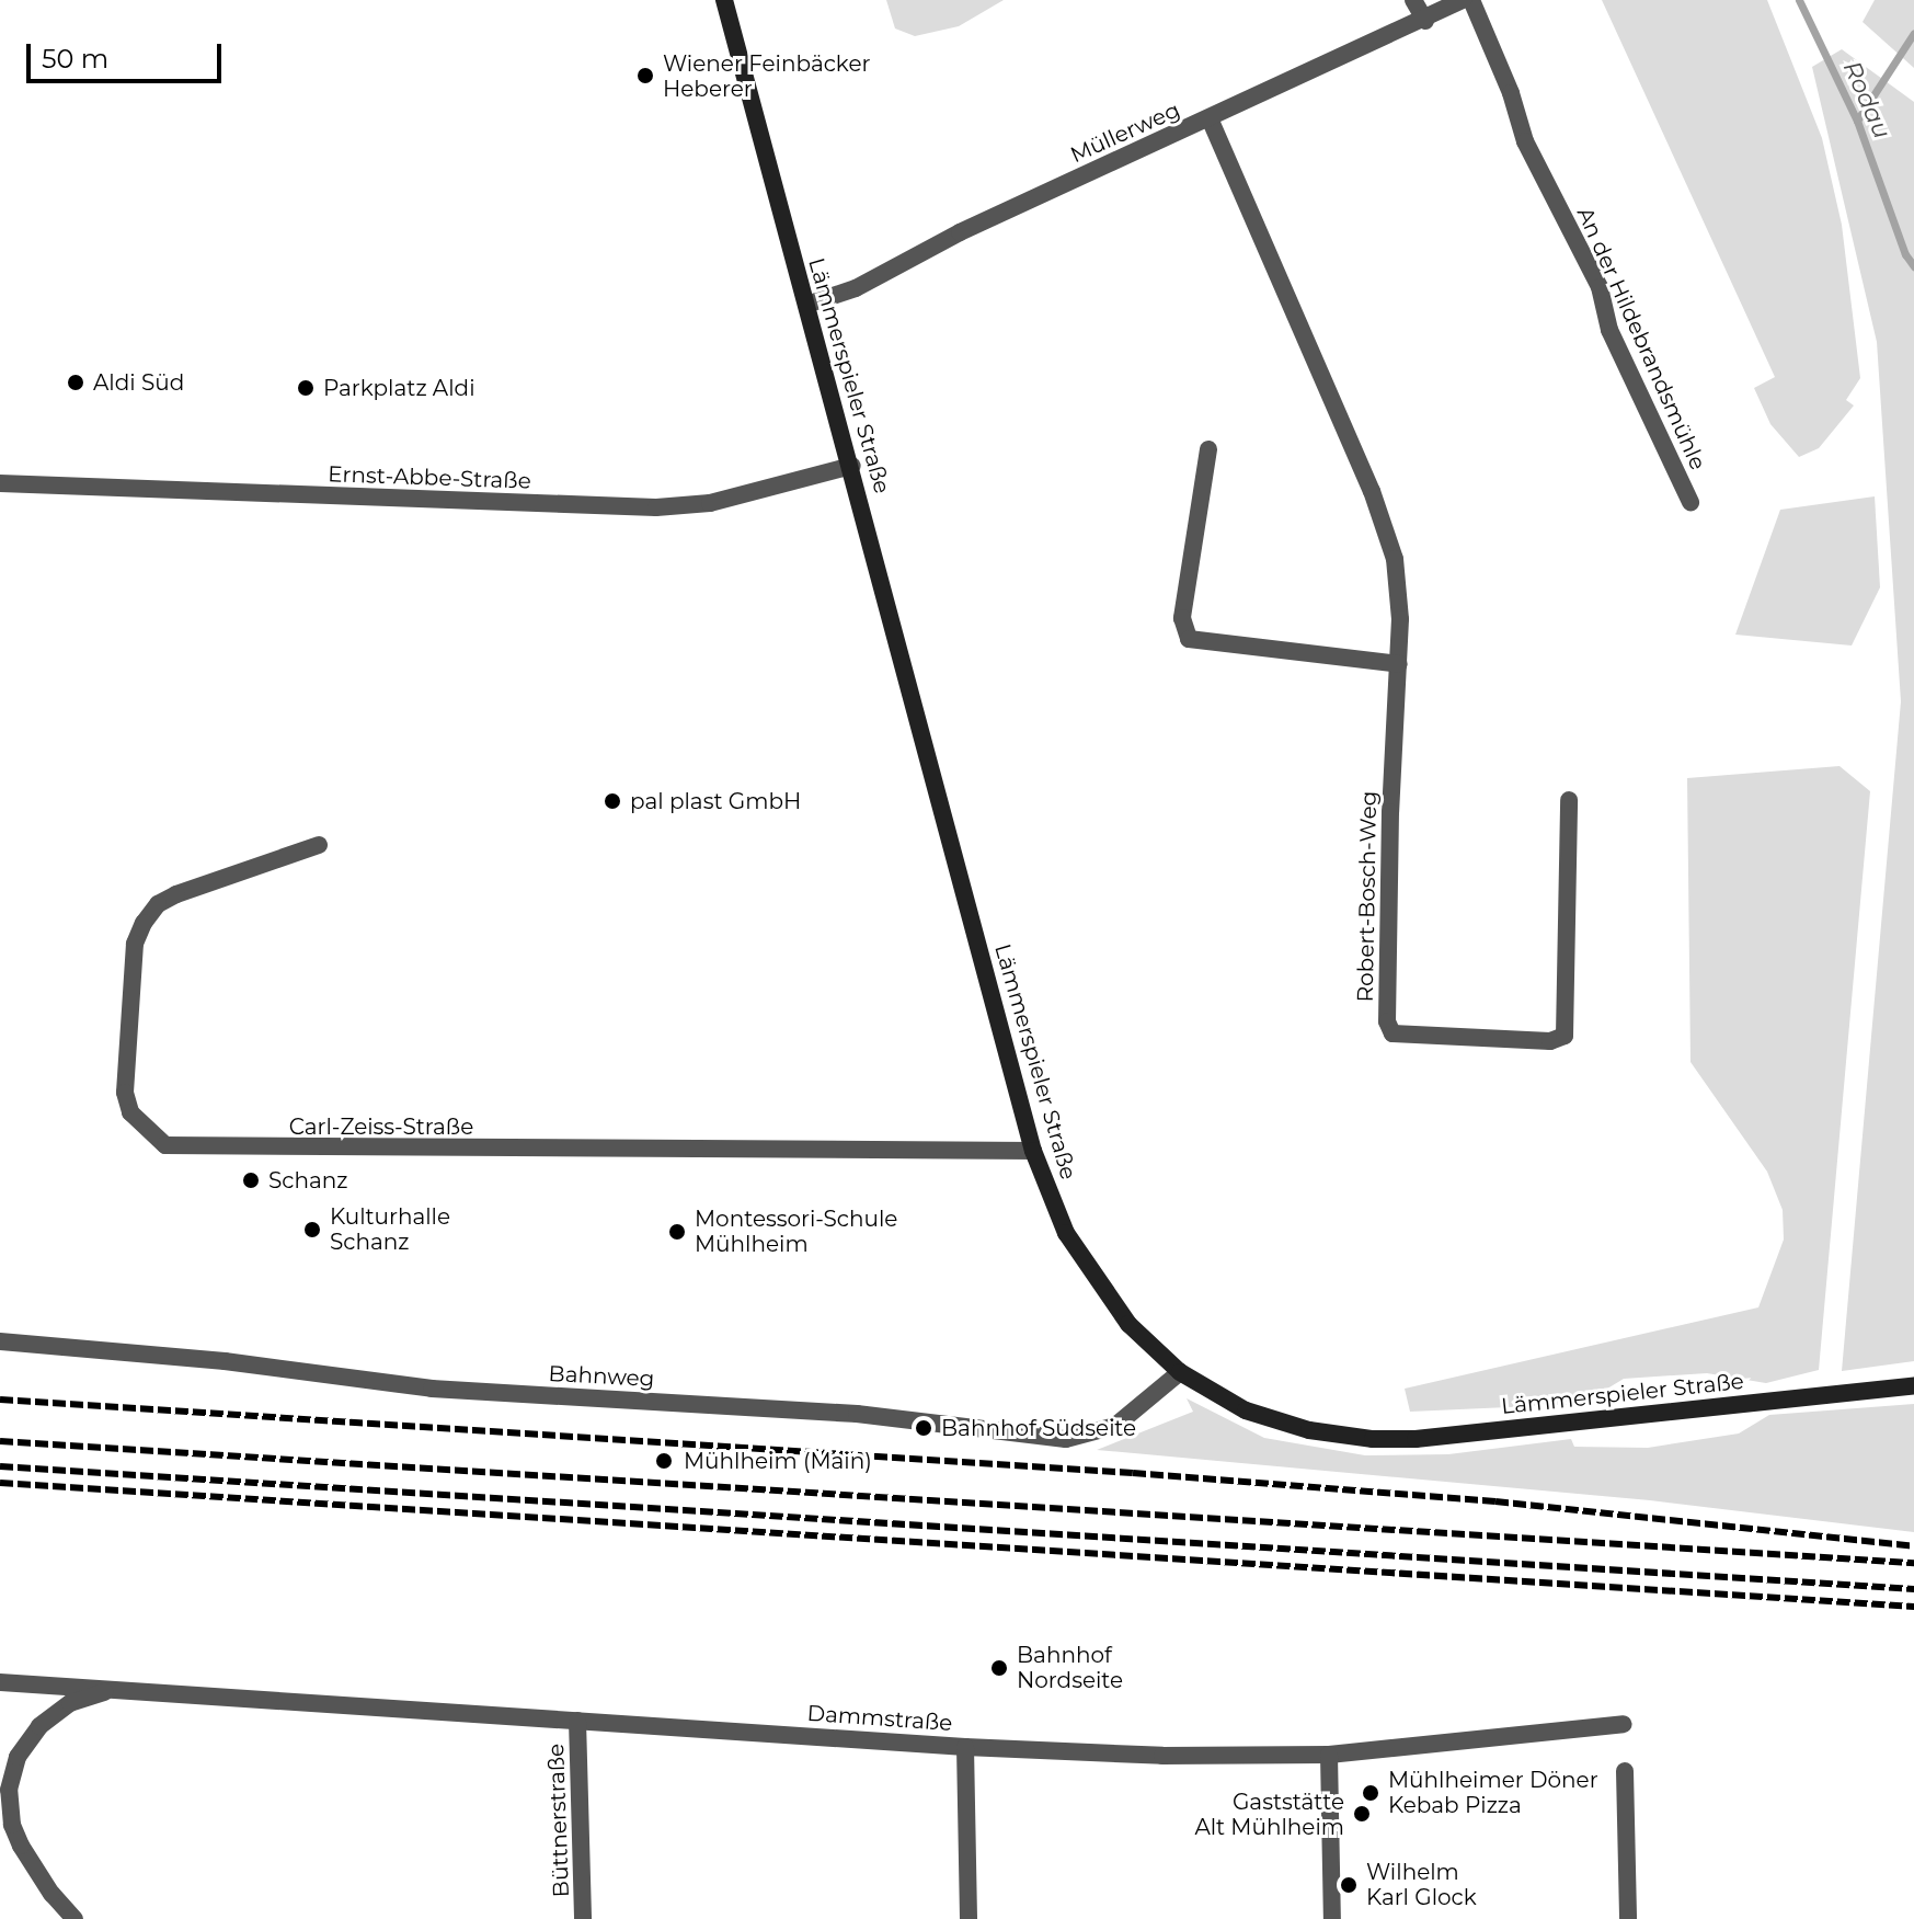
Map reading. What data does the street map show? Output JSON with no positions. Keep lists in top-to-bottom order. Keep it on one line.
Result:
{"streets":{"main road":["Lämmerspieler Straße"],"street":["Müllerweg","An der Hildebrandsmühle","Ernst-Abbe-Straße","Robert-Bosch-Weg","Carl-Zeiss-Straße","Bahnweg","Dammstraße","Büttnerstraße"]},"crossings":[["Müllerweg","Lämmerspieler Straße"],["Müllerweg","Robert-Bosch-Weg"],["Lämmerspieler Straße","Ernst-Abbe-Straße"],["Lämmerspieler Straße","Carl-Zeiss-Straße"],["Lämmerspieler Straße","Bahnweg"],["Dammstraße","Büttnerstraße"]],"water":["Rodau"],"places":["Wiener Feinbäcker Heberer","Aldi Süd","Parkplatz Aldi","pal plast GmbH","Schanz","Kulturhalle Schanz","Montessori-Schule Mühlheim","Bahnhof Südseite","Mühlheim (Main)","Bahnhof Nordseite","Mühlheimer Döner Kebab Pizza","Gaststätte Alt Mühlheim","Wilhelm Karl Glock"],"scale_bar":"50 m"}
